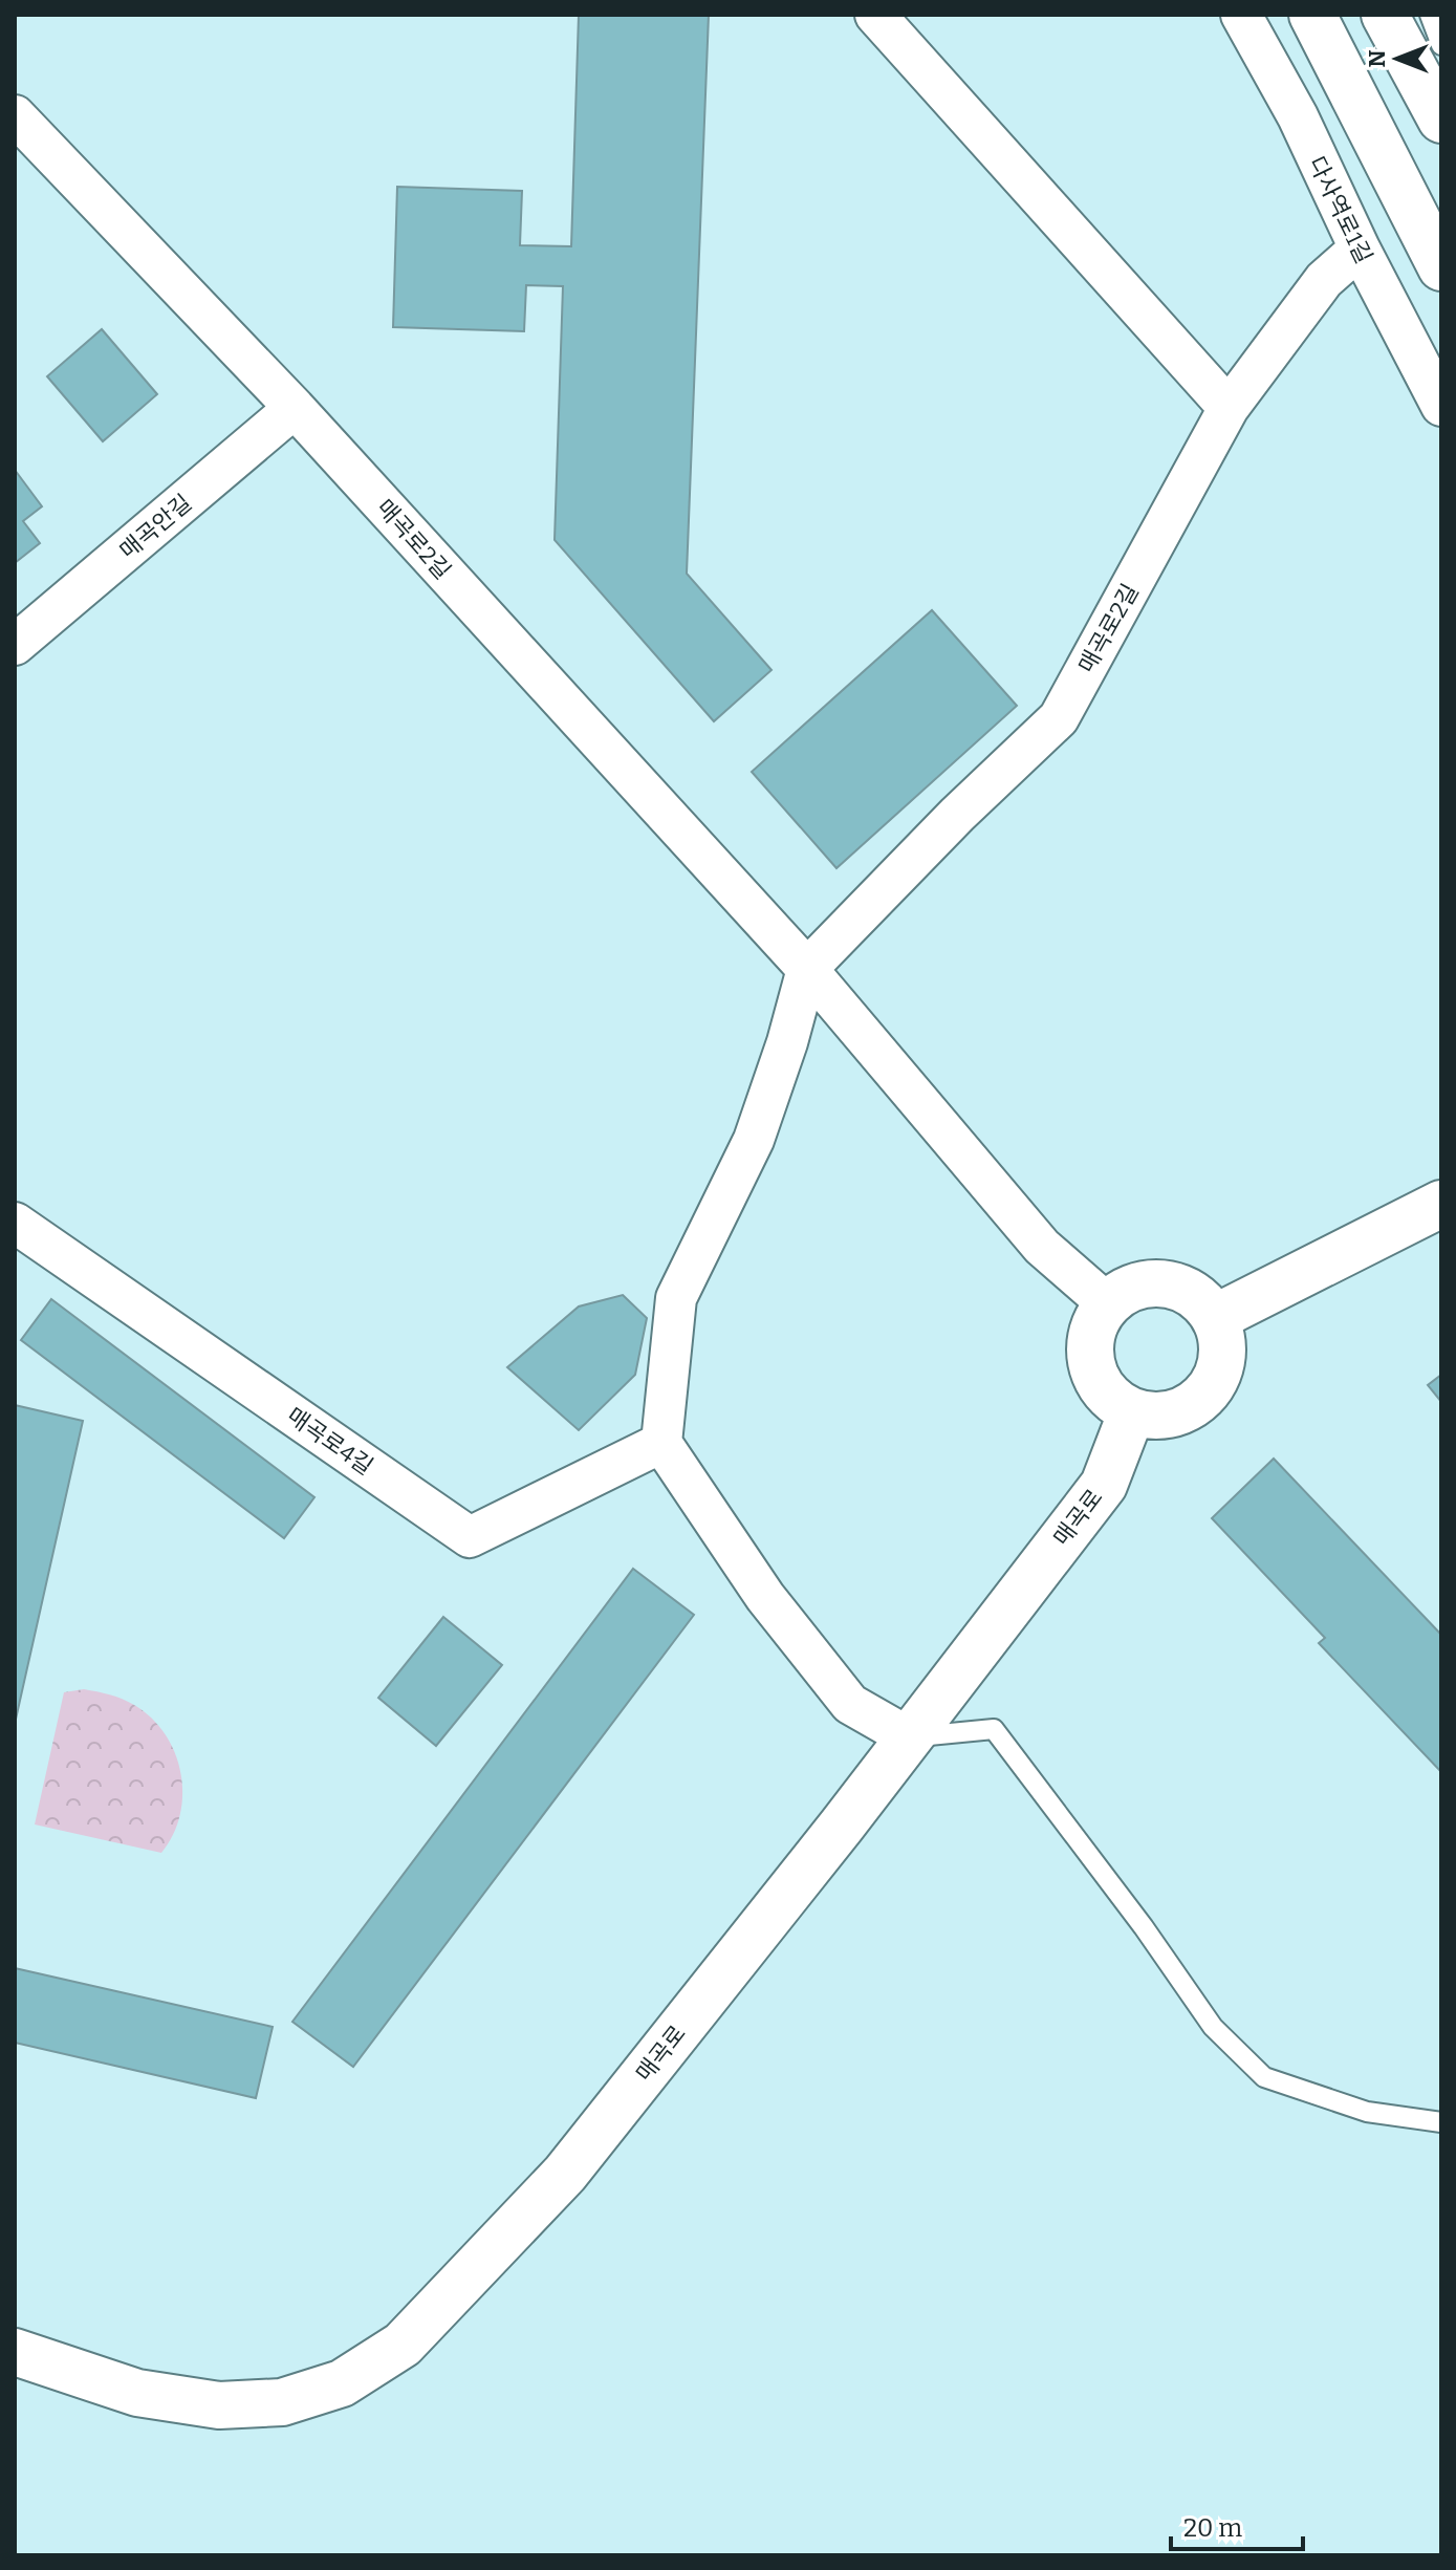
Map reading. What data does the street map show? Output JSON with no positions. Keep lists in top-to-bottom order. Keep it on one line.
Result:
{"streets":{"street":["다사역로1길","매곡안길","매곡로2길","매곡로4길","매곡로"]},"crossings":[["다사역로1길","매곡로2길"],["매곡안길","매곡로2길"],["매곡로2길","매곡로"]],"scale_bar":"20 m","north":"left"}
